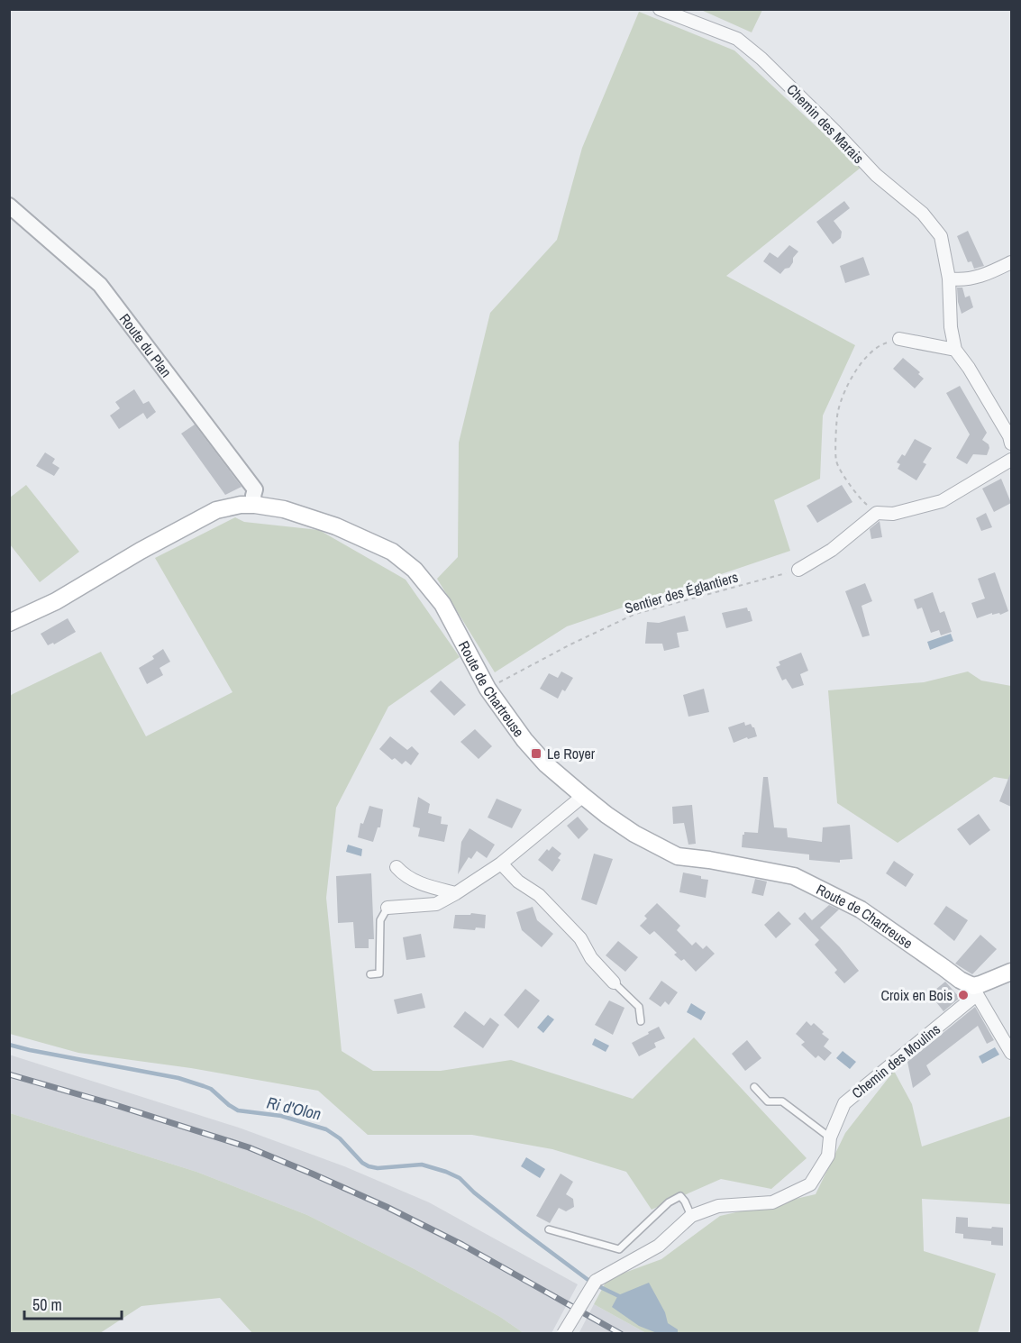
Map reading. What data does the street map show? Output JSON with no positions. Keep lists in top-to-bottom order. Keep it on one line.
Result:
{"streets":{"main road":["Route de Chartreuse"],"street":["Chemin des Marais","Route du Plan","Chemin des Moulins"],"path":["Sentier des Églantiers"]},"crossings":[["Route du Plan","Route de Chartreuse"],["Sentier des Églantiers","Route de Chartreuse"],["Route de Chartreuse","Chemin des Moulins"]],"water":["Ri d'Olon"],"places":{"transit":["Le Royer"],"other":["Croix en Bois"]},"scale_bar":"50 m"}
